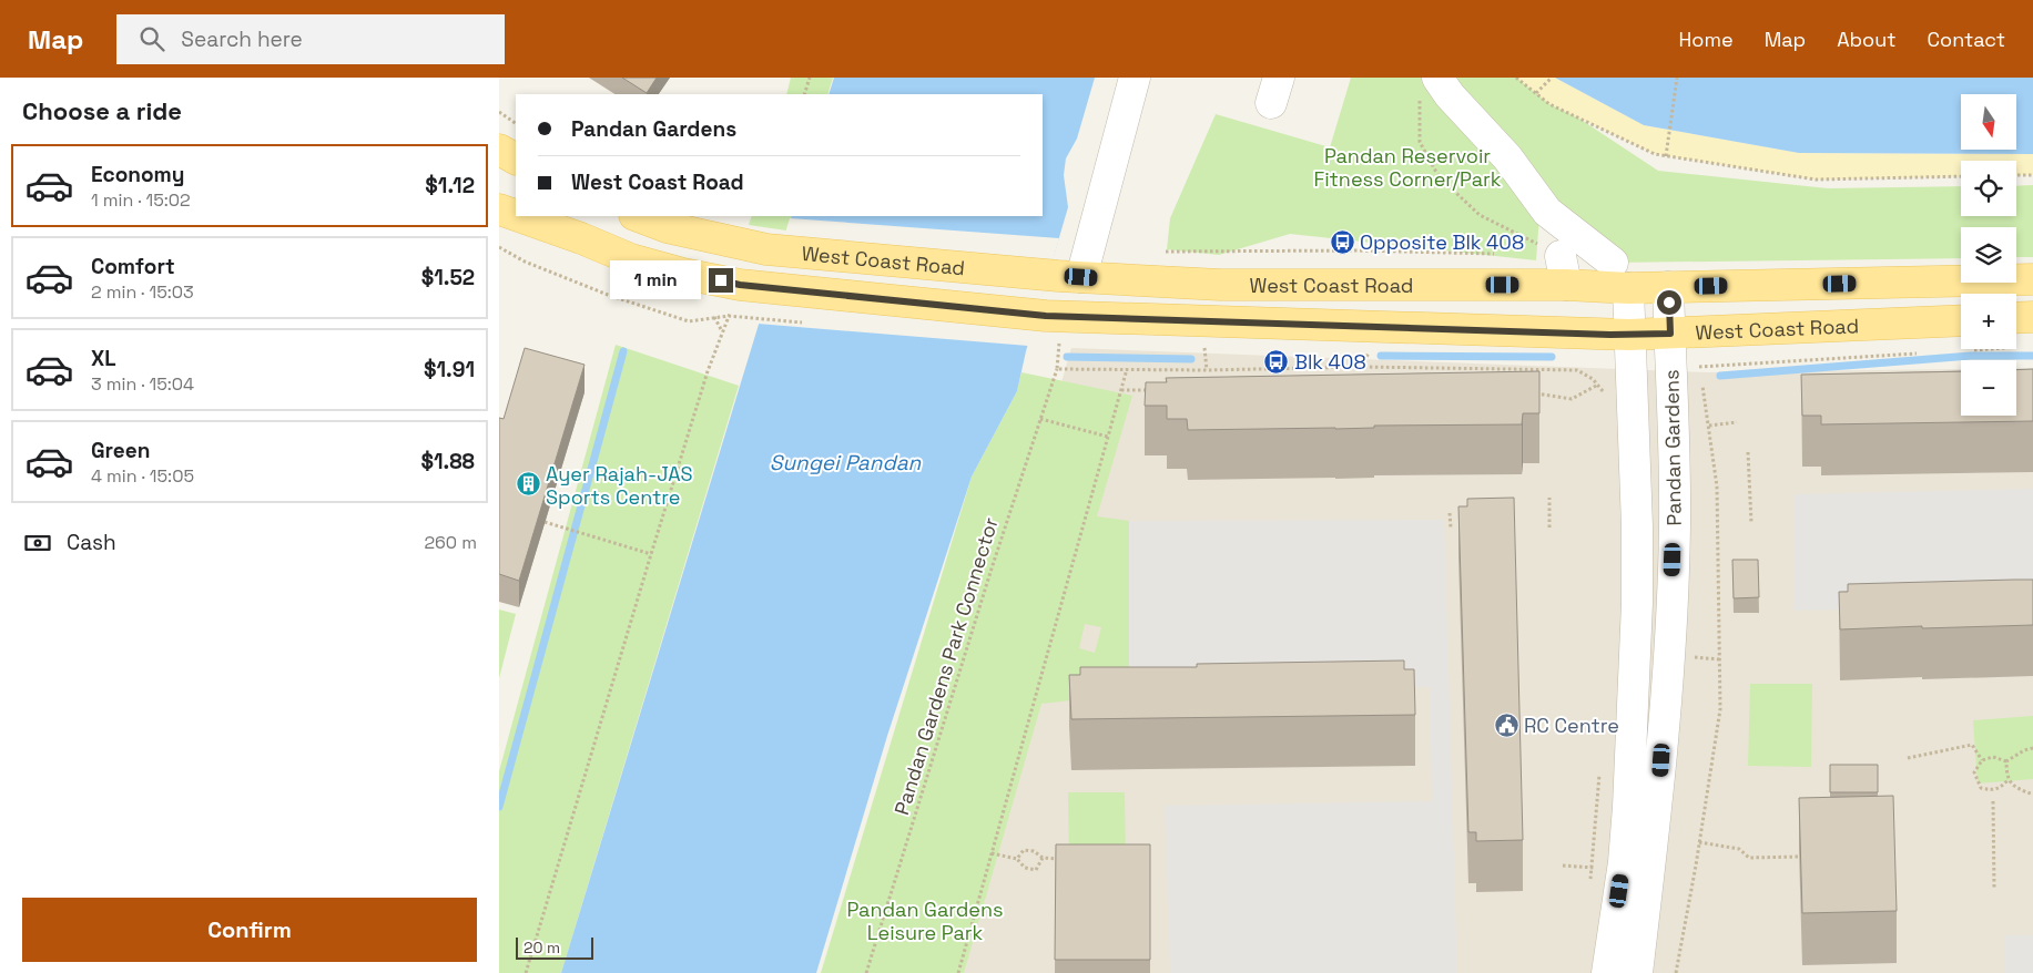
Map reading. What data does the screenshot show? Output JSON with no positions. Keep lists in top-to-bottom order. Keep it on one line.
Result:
{"streets":{"main road":["West Coast Road"],"street":["Pandan Gardens"],"path":["Pandan Gardens Park Connector"]},"crossings":[["West Coast Road","Pandan Gardens"],["West Coast Road","Pandan Gardens Park Connector"]],"water":["Sungei Pandan"],"parks":["Pandan Reservoir Fitness Corner/Park","Pandan Gardens Leisure Park"],"places":{"bus stop":["Opposite Blk 408","Blk 408"],"building":["Ayer Rajah-JAS Sports Centre"],"public building":["RC Centre"]},"scale_bar":"20 m","north":"bottom","page":{"header":"Map","search":"Search here","nav":["Home","Map","About","Contact"],"heading":"Choose a ride","map_buttons":["+","−"],"banner":["Pandan Gardens","West Coast Road"],"list":[{"name":"Economy","note":"1 min · 15:02","value":"$1.12"},{"name":"Comfort","note":"2 min · 15:03","value":"$1.52"},{"name":"XL","note":"3 min · 15:04","value":"$1.91"},{"name":"Green","note":"4 min · 15:05","value":"$1.88"}],"bubble":"1 min","pay":["Cash","260 m"],"buttons":"Confirm","scale":"20 m"}}
